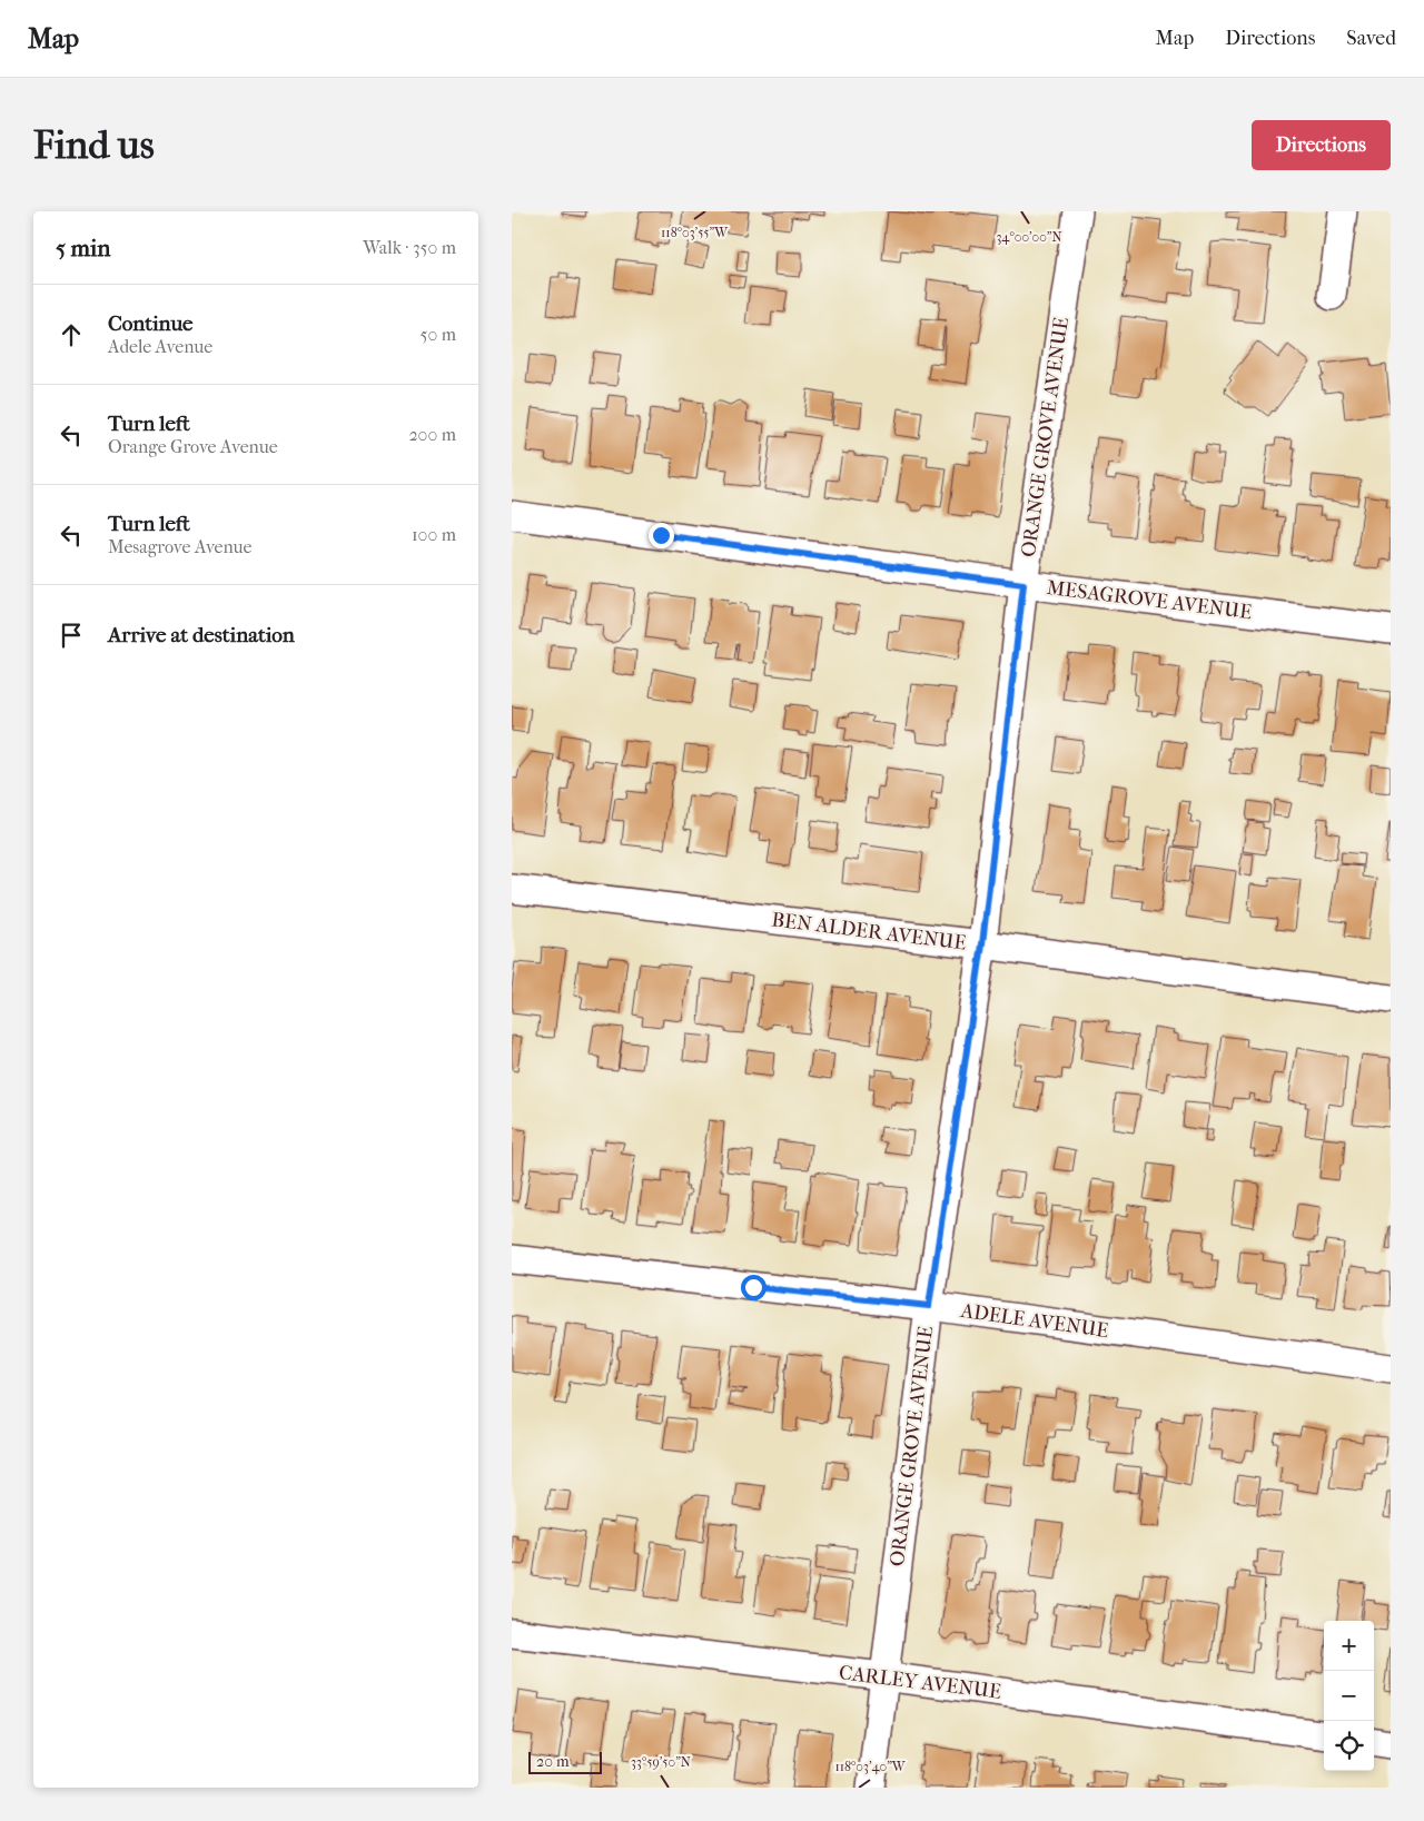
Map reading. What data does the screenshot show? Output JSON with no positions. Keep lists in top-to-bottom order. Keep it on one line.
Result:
{"streets":{"street":["ORANGE GROVE AVENUE","MESAGROVE AVENUE","BEN ALDER AVENUE","ADELE AVENUE","CARLEY AVENUE"]},"crossings":[["ORANGE GROVE AVENUE","MESAGROVE AVENUE"],["ORANGE GROVE AVENUE","BEN ALDER AVENUE"],["ORANGE GROVE AVENUE","ADELE AVENUE"],["ORANGE GROVE AVENUE","CARLEY AVENUE"]],"scale_bar":"20 m","page":{"header":"Map","nav":["Map","Directions","Saved"],"buttons":"Directions","title":"Find us","heading":["5 min","Walk · 350 m"],"list":[["Continue","Adele Avenue","50 m"],["Turn left","Orange Grove Avenue","200 m"],["Turn left","Mesagrove Avenue","100 m"],"Arrive at destination"],"map_buttons":["+","−"],"scale":"20 m"},"coordinates":["118°03'55\"W","34°00'00\"N","33°59'50\"N","118°03'40\"W"]}
